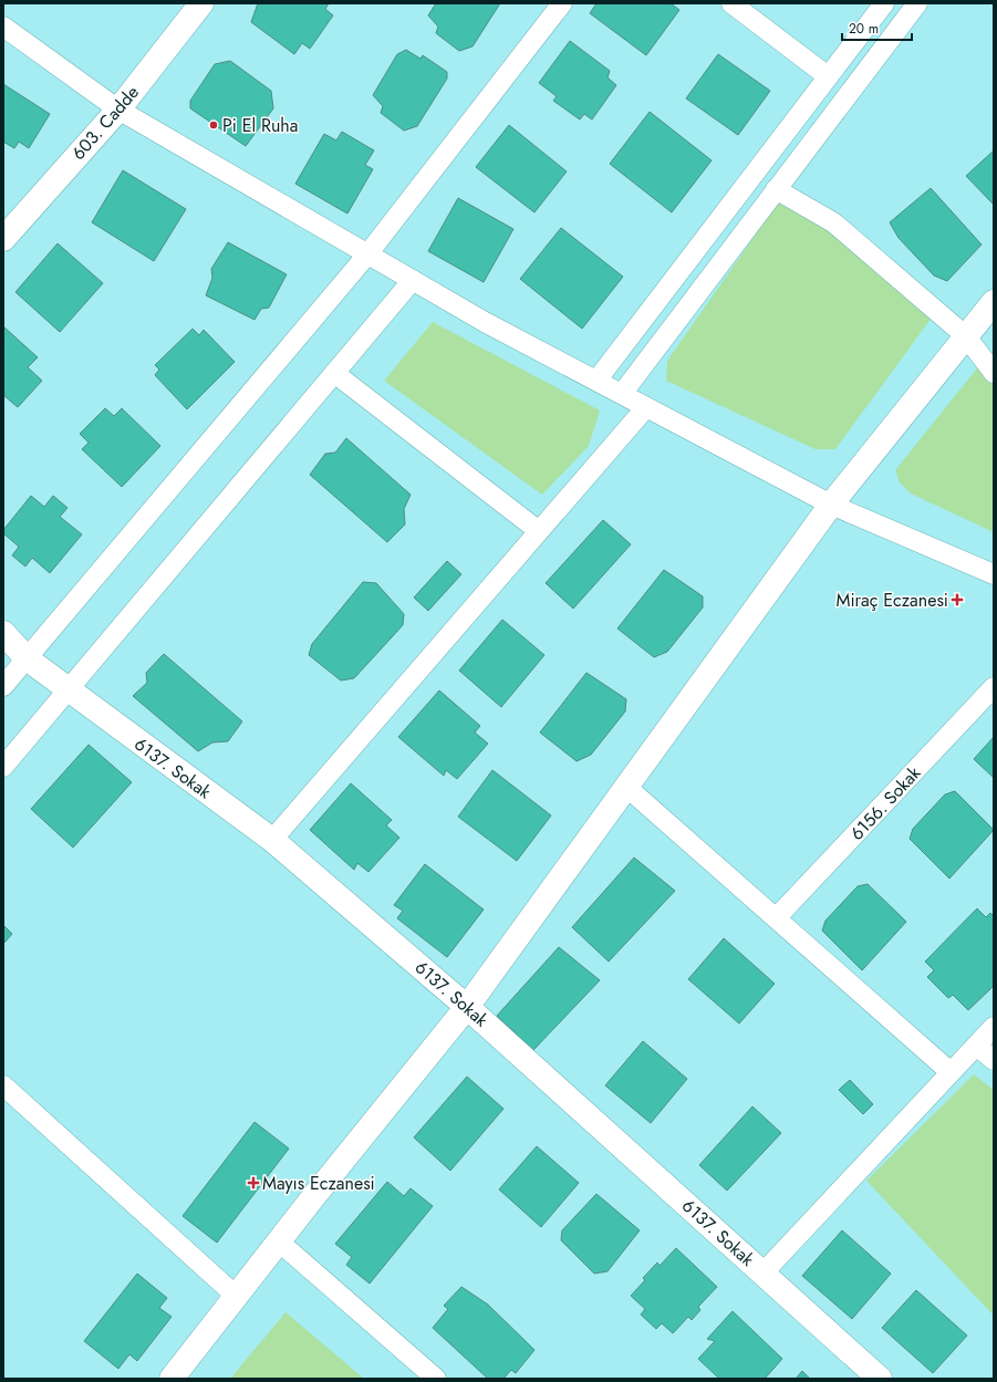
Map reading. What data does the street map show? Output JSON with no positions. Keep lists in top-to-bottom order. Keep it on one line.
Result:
{"streets":{"street":["603. Cadde","6137. Sokak","6156. Sokak"]},"places":{"other":["Pi El Ruha"],"health":["Miraç Eczanesi","Mayıs Eczanesi"]},"scale_bar":"20 m"}
